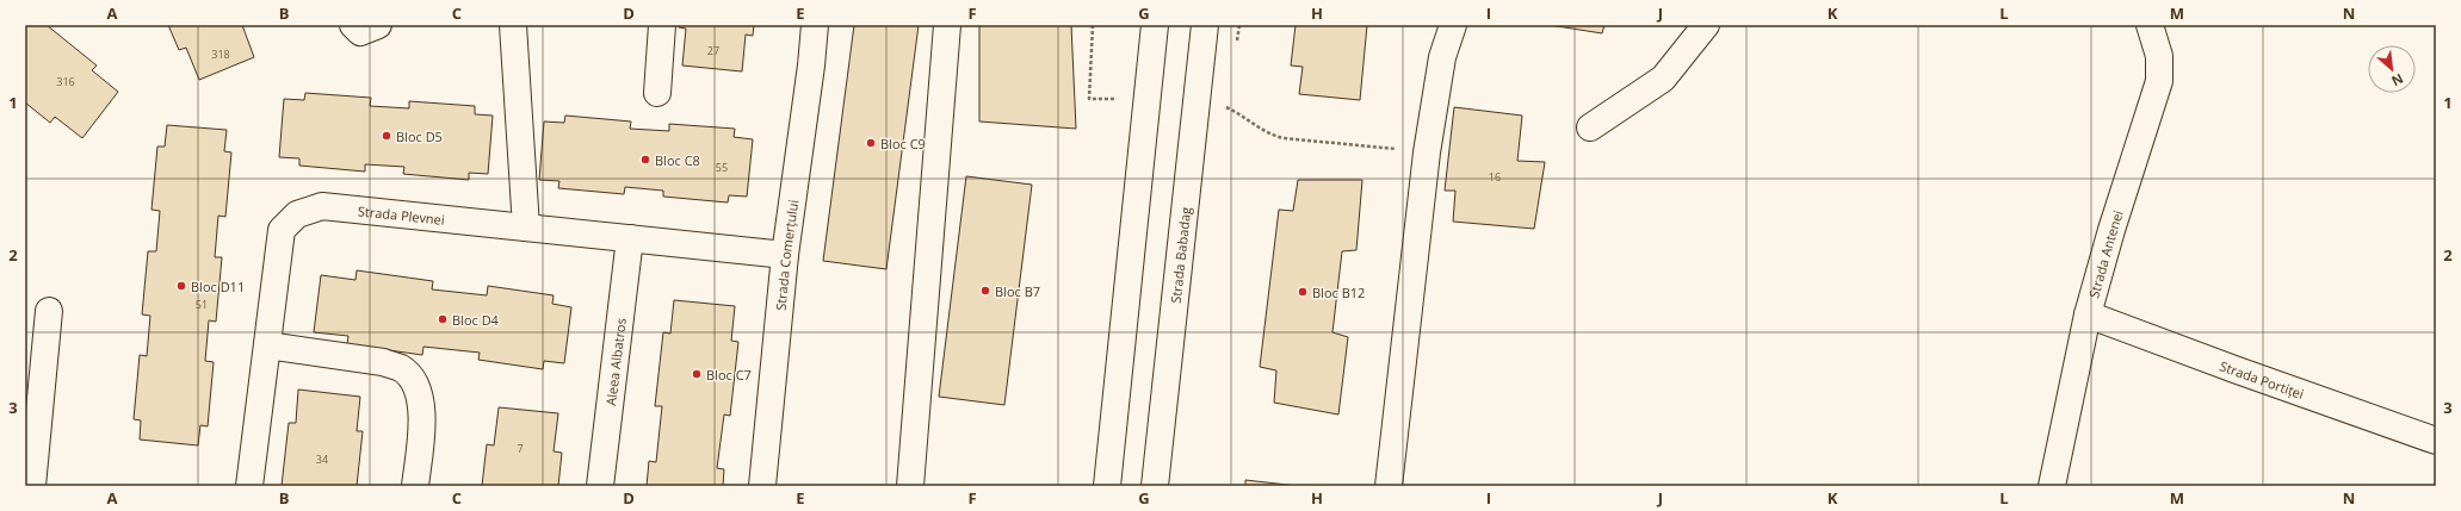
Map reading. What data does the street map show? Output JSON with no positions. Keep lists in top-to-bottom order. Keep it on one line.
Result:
{"streets":{"street":["Strada Plevnei","Strada Antenei","Strada Comerțului","Strada Babadag","Aleea Albatros","Strada Portiței"]},"crossings":[["Strada Plevnei","Strada Comerțului"],["Strada Plevnei","Aleea Albatros"],["Strada Antenei","Strada Portiței"]],"places":["Bloc D5","Bloc C9","Bloc C8","Bloc D11","Bloc B7","Bloc B12","Bloc D4","Bloc C7"],"house_numbers":["27","318","316","55","16","51","7","34"],"north":"bottom right","grid":{"columns":["A","B","C","D","E","F","G","H","I","J","K","L","M","N"],"rows":["1","2","3"]}}
